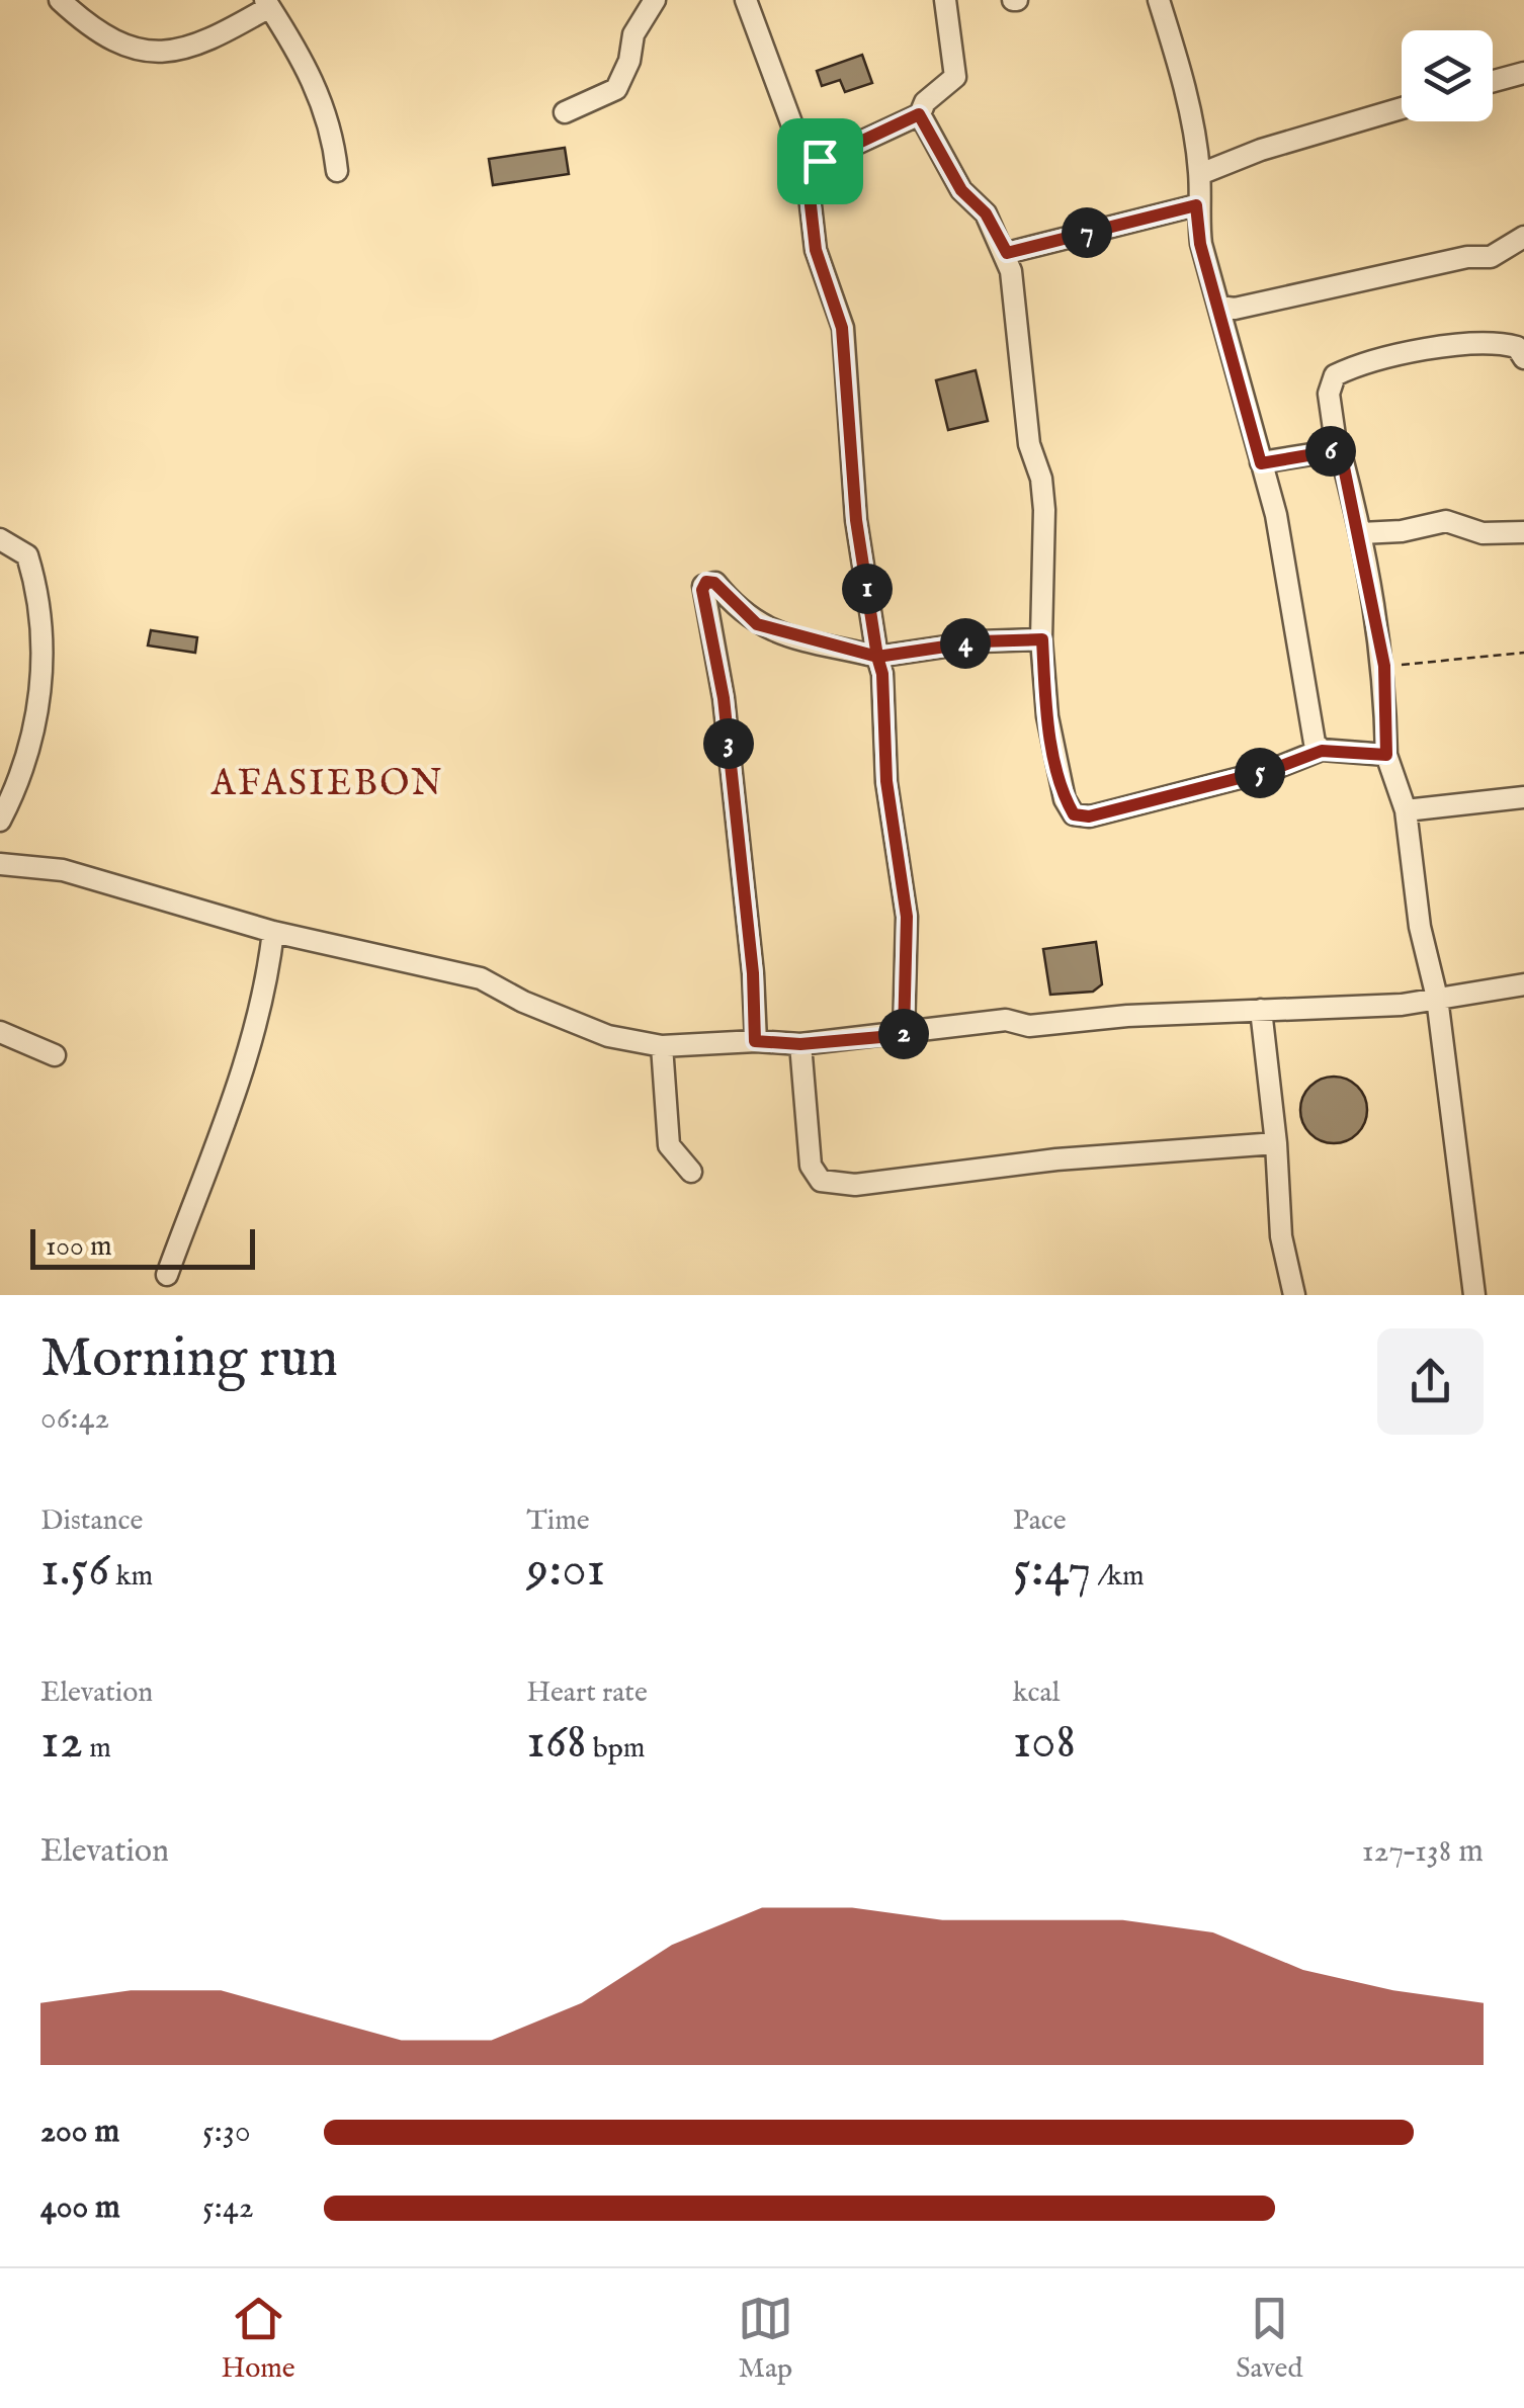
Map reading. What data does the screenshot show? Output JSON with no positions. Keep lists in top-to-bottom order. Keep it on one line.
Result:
{"districts":["AFASIEBON"],"scale_bar":"100 m","page":{"pins":["7","6","1","4","3","5","2"],"scale":"100 m","heading":["Morning run","06:42"],"stats":[["Distance","1.56 km"],["Time","9:01"],["Pace","5:47 /km"],["Elevation","12 m"],["Heart rate","168 bpm"],["kcal","108"]],"chart":["Elevation","127–138 m"],"list":[{"name":"200 m","note":"5:30"},{"name":"400 m","note":"5:42"}],"tabs":["Home","Map","Saved"]}}
